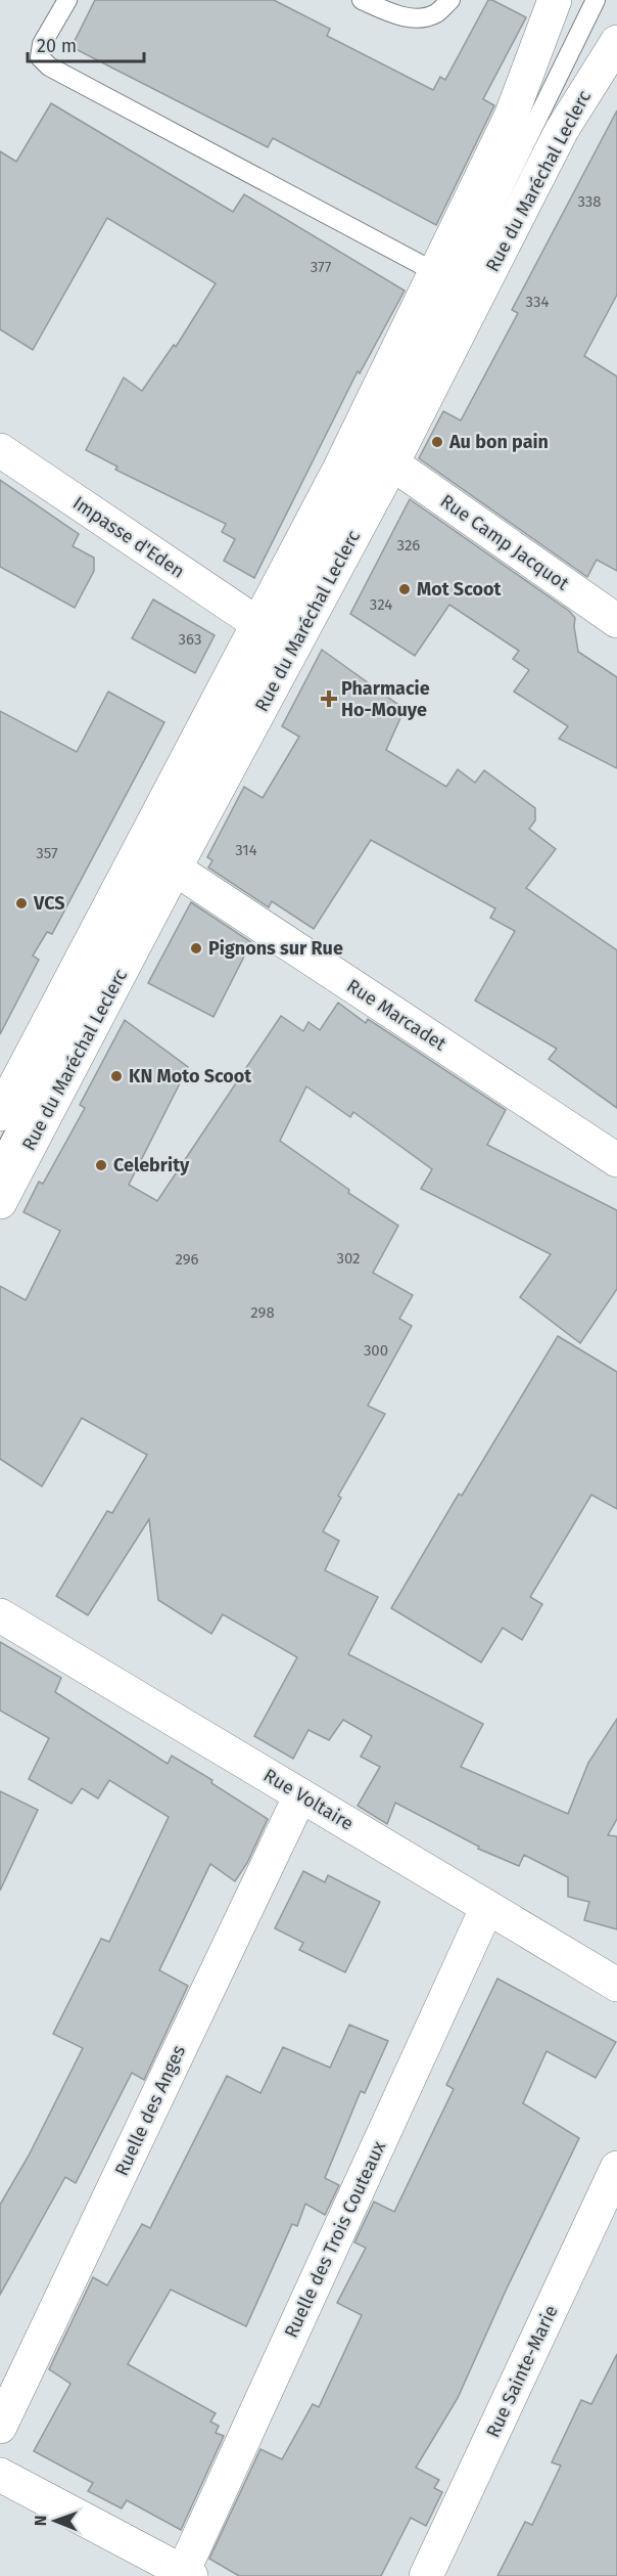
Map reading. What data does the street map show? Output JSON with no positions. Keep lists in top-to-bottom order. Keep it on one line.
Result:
{"streets":{"street":["Rue du Maréchal Leclerc","Impasse d'Eden","Rue Camp Jacquot","Rue Marcadet","Rue Voltaire","Ruelle des Anges","Ruelle des Trois Couteaux","Rue Sainte-Marie"]},"crossings":[["Rue du Maréchal Leclerc","Rue Camp Jacquot"],["Rue du Maréchal Leclerc","Rue Marcadet"],["Rue Voltaire","Ruelle des Anges"],["Rue Voltaire","Ruelle des Trois Couteaux"]],"places":{"other":["Au bon pain","Mot Scoot","VCS","Pignons sur Rue","KN Moto Scoot","Celebrity"],"health":["Pharmacie Ho-Mouye"]},"house_numbers":["338","377","334","326","324","363","314","357","302","296","298","300"],"scale_bar":"20 m","north":"left"}
